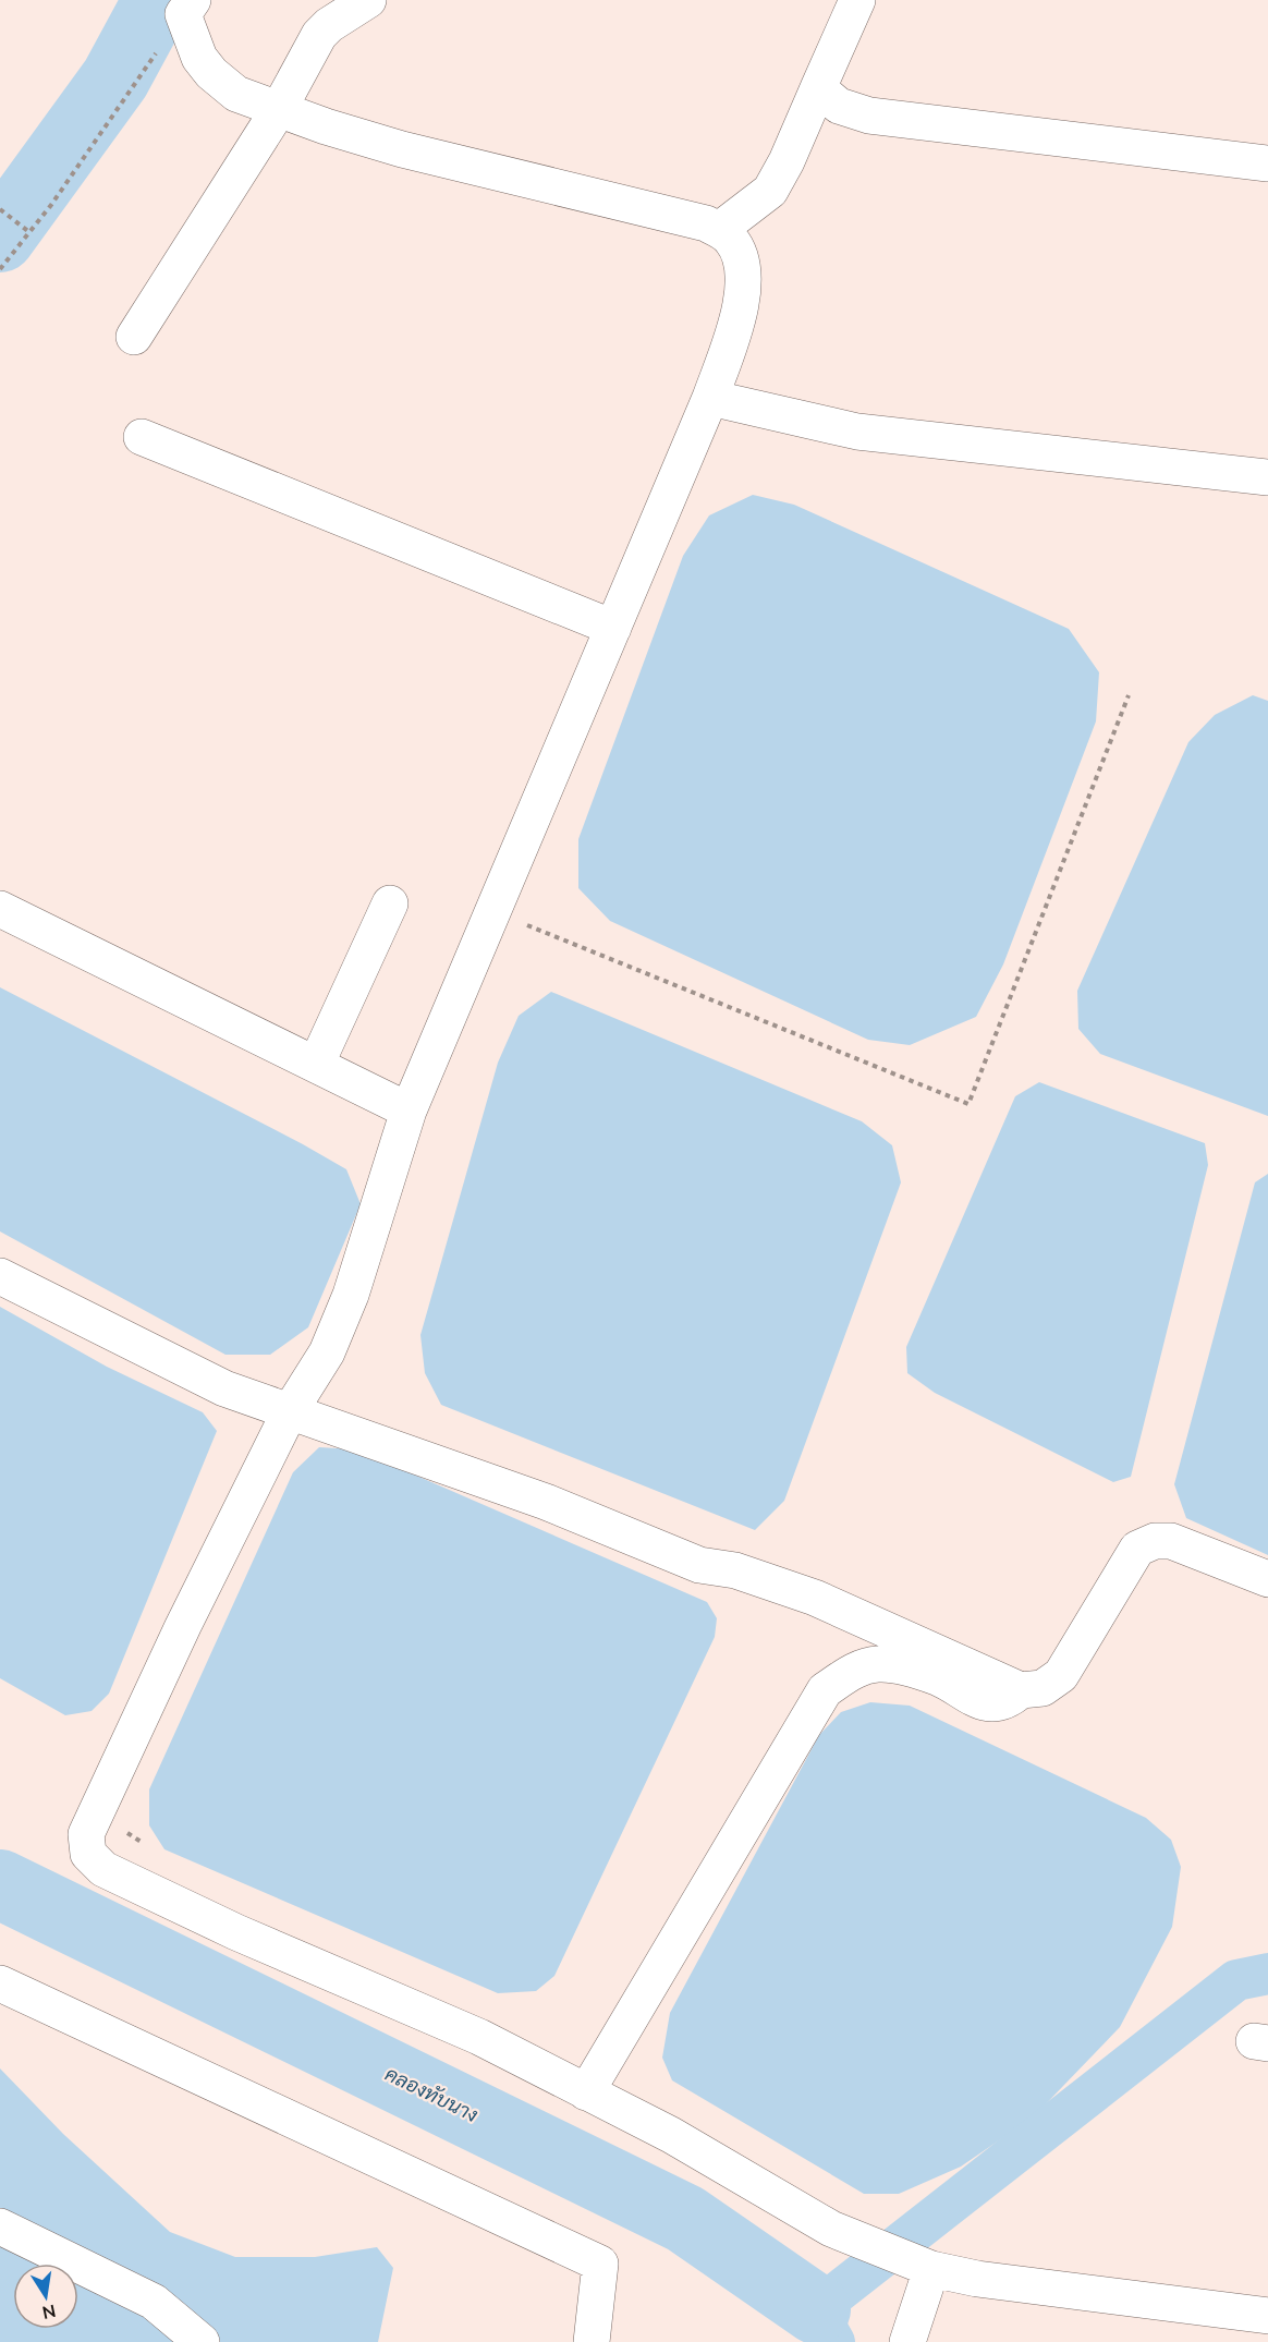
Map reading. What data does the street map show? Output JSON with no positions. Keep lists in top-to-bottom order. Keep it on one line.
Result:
{"water":["คลองทับนาง"],"north":"bottom"}
